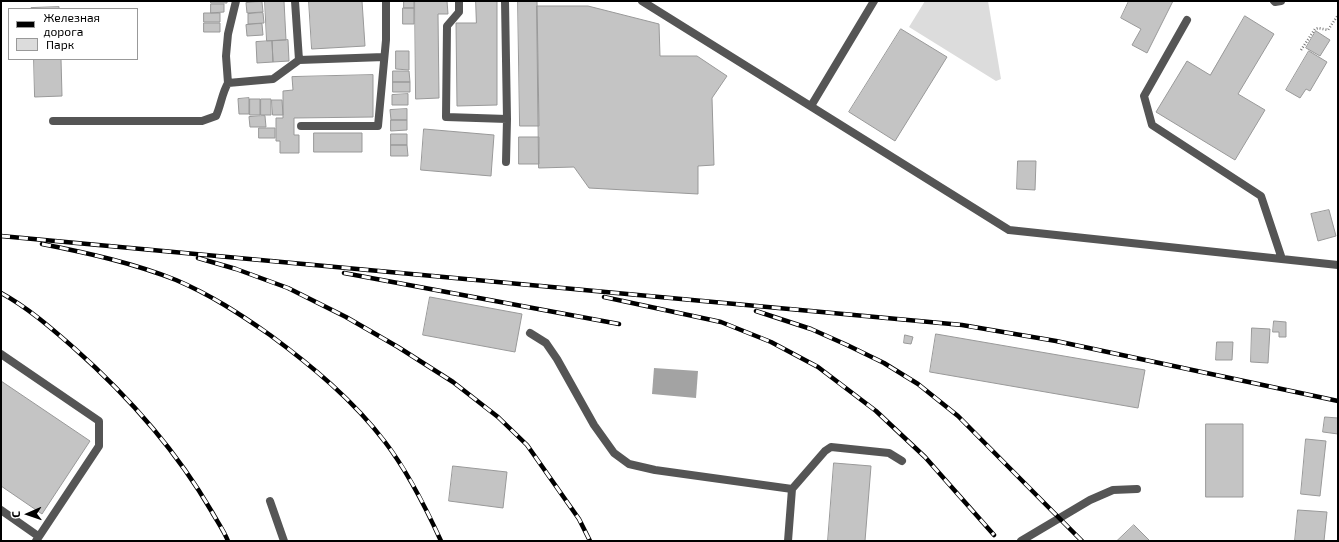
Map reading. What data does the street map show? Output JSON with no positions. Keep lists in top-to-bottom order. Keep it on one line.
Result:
{"legend":["Железная дорога","Парк"],"north":"left"}
